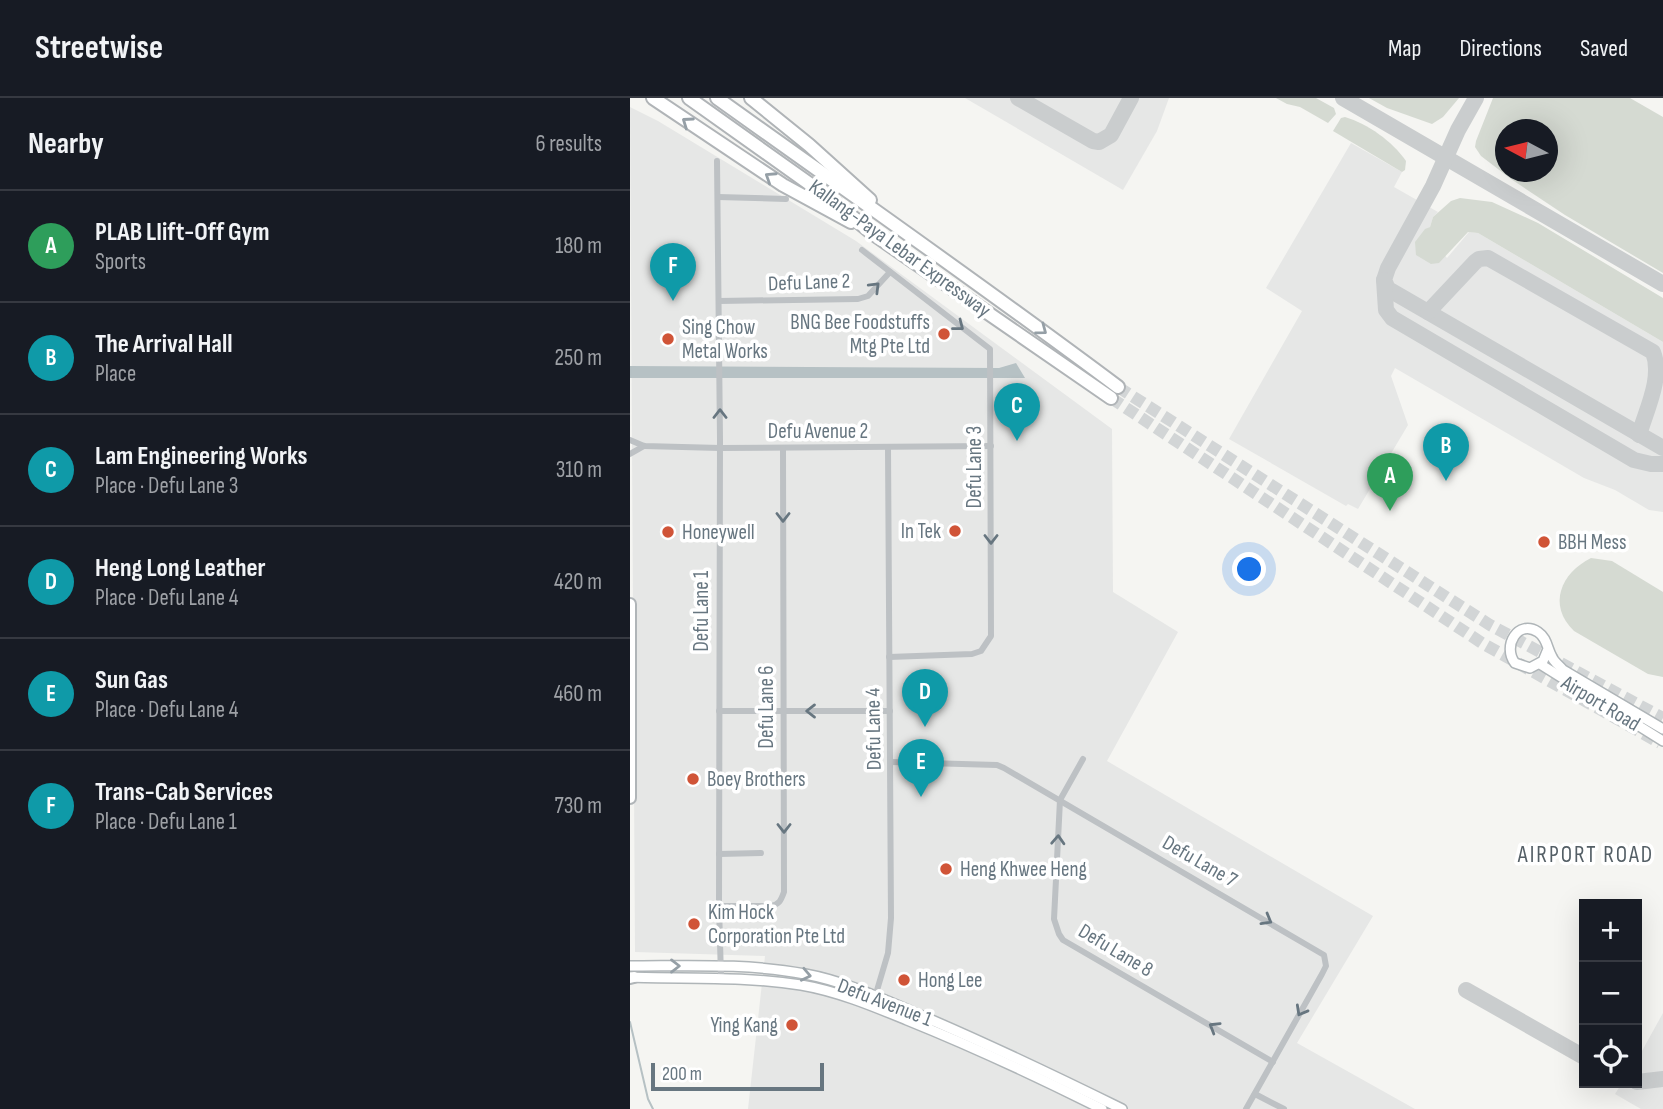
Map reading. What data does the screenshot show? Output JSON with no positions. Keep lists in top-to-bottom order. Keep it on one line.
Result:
{"streets":{"highway":["Kallang-Paya Lebar Expressway"],"main road":["Airport Road","Defu Avenue 1"],"street":["Defu Lane 2","Defu Avenue 2","Defu Lane 3","Defu Lane 1","Defu Lane 6","Defu Lane 4","Defu Lane 7","Defu Lane 8"]},"crossings":[["Defu Lane 2","Defu Lane 3"],["Defu Lane 2","Defu Lane 1"],["Defu Avenue 2","Defu Lane 3"],["Defu Avenue 2","Defu Lane 1"],["Defu Avenue 2","Defu Lane 6"],["Defu Avenue 2","Defu Lane 4"],["Defu Lane 3","Defu Lane 4"],["Defu Lane 1","Defu Lane 6"],["Defu Lane 1","Defu Avenue 1"],["Defu Lane 4","Defu Lane 7"],["Defu Lane 4","Defu Avenue 1"],["Defu Lane 7","Defu Lane 8"]],"one_way":["Defu Lane 2","Defu Lane 6","Defu Lane 8"],"districts":["AIRPORT ROAD"],"places":["BNG Bee Foodstuffs Mtg Pte Ltd","Sing Chow Metal Works","In Tek","Honeywell","BBH Mess","Boey Brothers","Heng Khwee Heng","Kim Hock Corporation Pte Ltd","Hong Lee","Ying Kang"],"scale_bar":"200 m","north":"left","page":{"header":"Streetwise","nav":["Map","Directions","Saved"],"heading":["Nearby","6 results"],"list":[{"mark":"A","name":"PLAB LIift-Off Gym","note":"Sports","value":"180 m"},{"mark":"B","name":"The Arrival Hall","note":"Place","value":"250 m"},{"mark":"C","name":"Lam Engineering Works","note":"Place · Defu Lane 3","value":"310 m"},{"mark":"D","name":"Heng Long Leather","note":"Place · Defu Lane 4","value":"420 m"},{"mark":"E","name":"Sun Gas","note":"Place · Defu Lane 4","value":"460 m"},{"mark":"F","name":"Trans-Cab Services","note":"Place · Defu Lane 1","value":"730 m"}],"pins":["F","C","B","A","D","E"],"map_buttons":["+","−"],"scale":"200 m"}}
